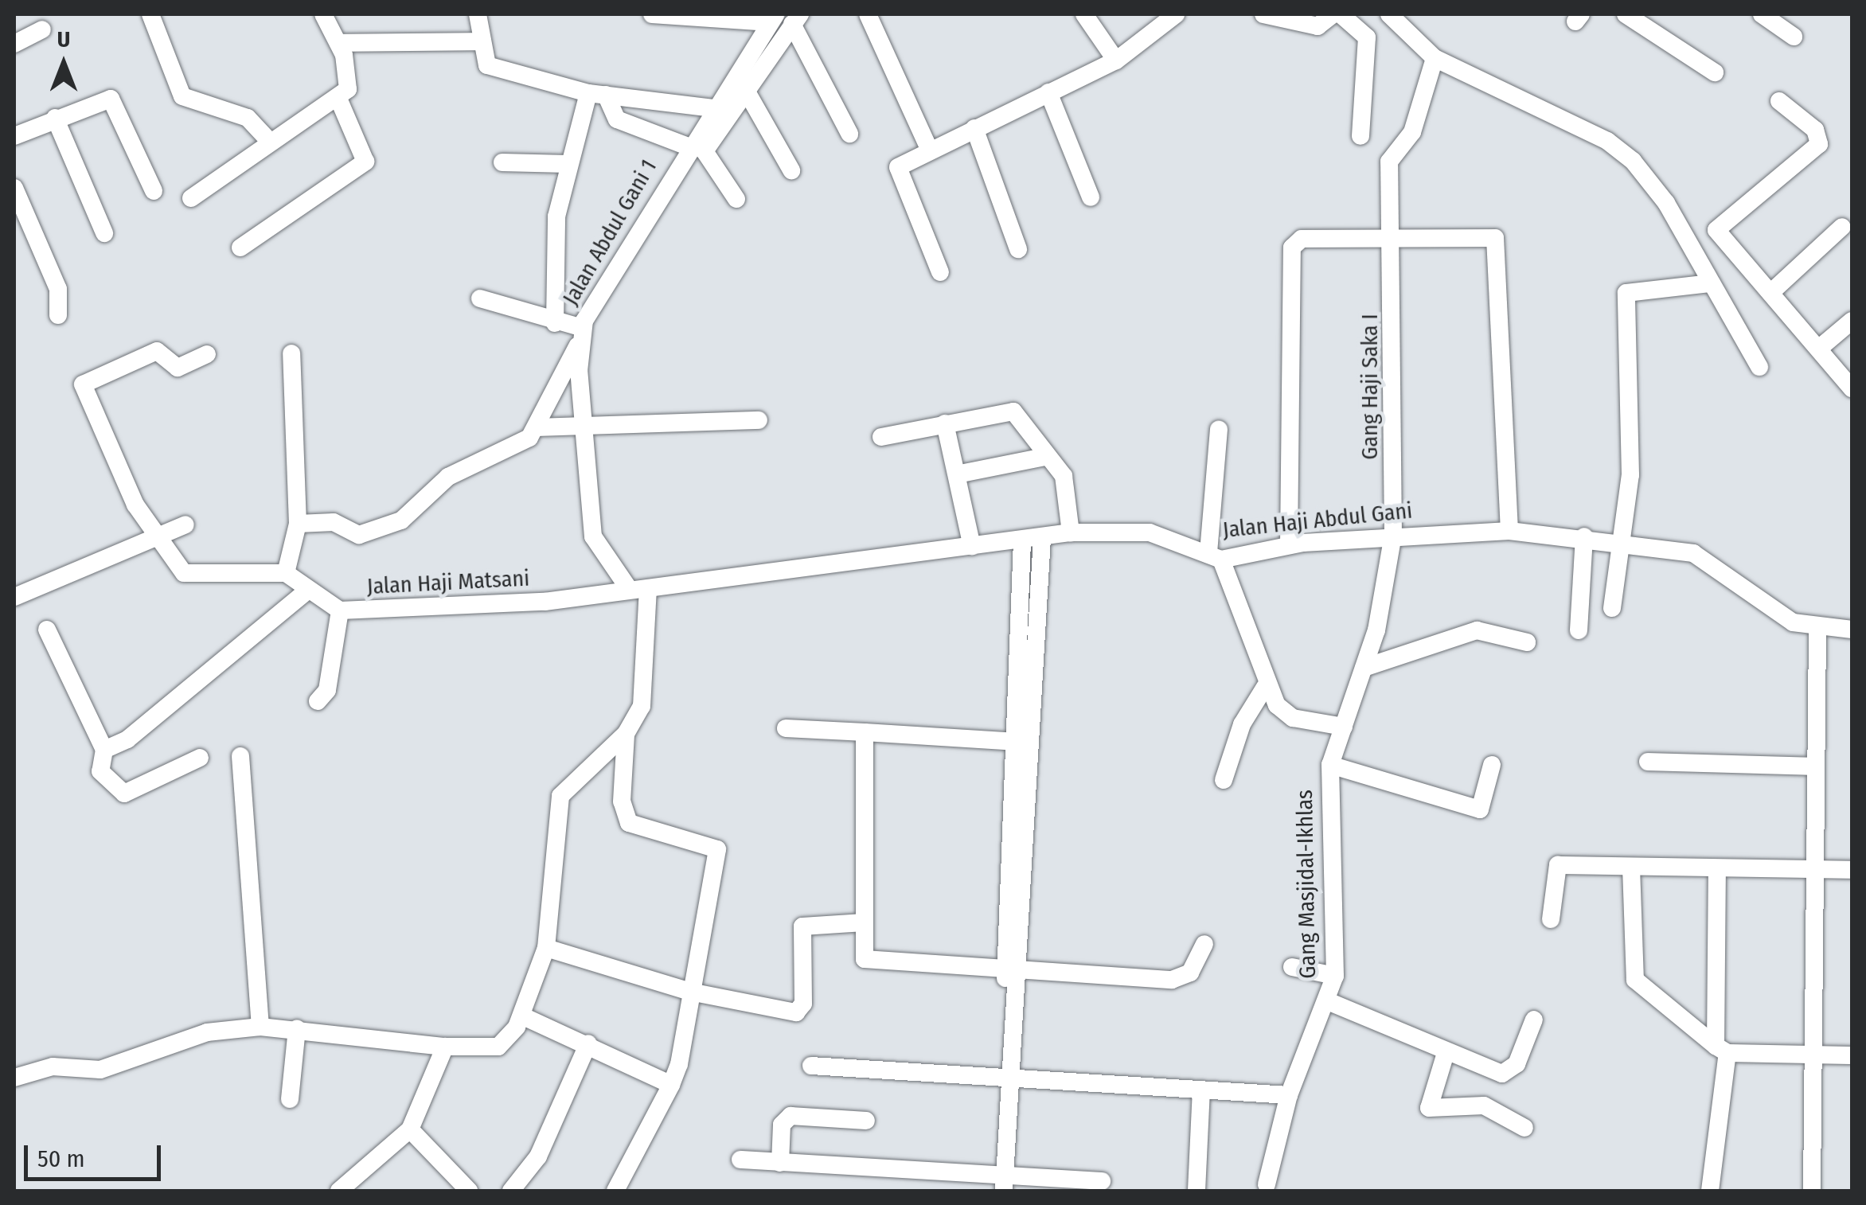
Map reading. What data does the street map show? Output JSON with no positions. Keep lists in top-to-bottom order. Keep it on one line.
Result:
{"streets":{"street":["Jalan Abdul Gani 1","Gang Haji Saka I","Jalan Haji Abdul Gani","Jalan Haji Matsani","Gang Masjidal-Ikhlas"]},"crossings":[["Gang Haji Saka I","Jalan Haji Abdul Gani"],["Gang Haji Saka I","Gang Masjidal-Ikhlas"],["Jalan Haji Abdul Gani","Jalan Haji Matsani"],["Jalan Haji Abdul Gani","Gang Masjidal-Ikhlas"]],"scale_bar":"50 m","north":"top"}
